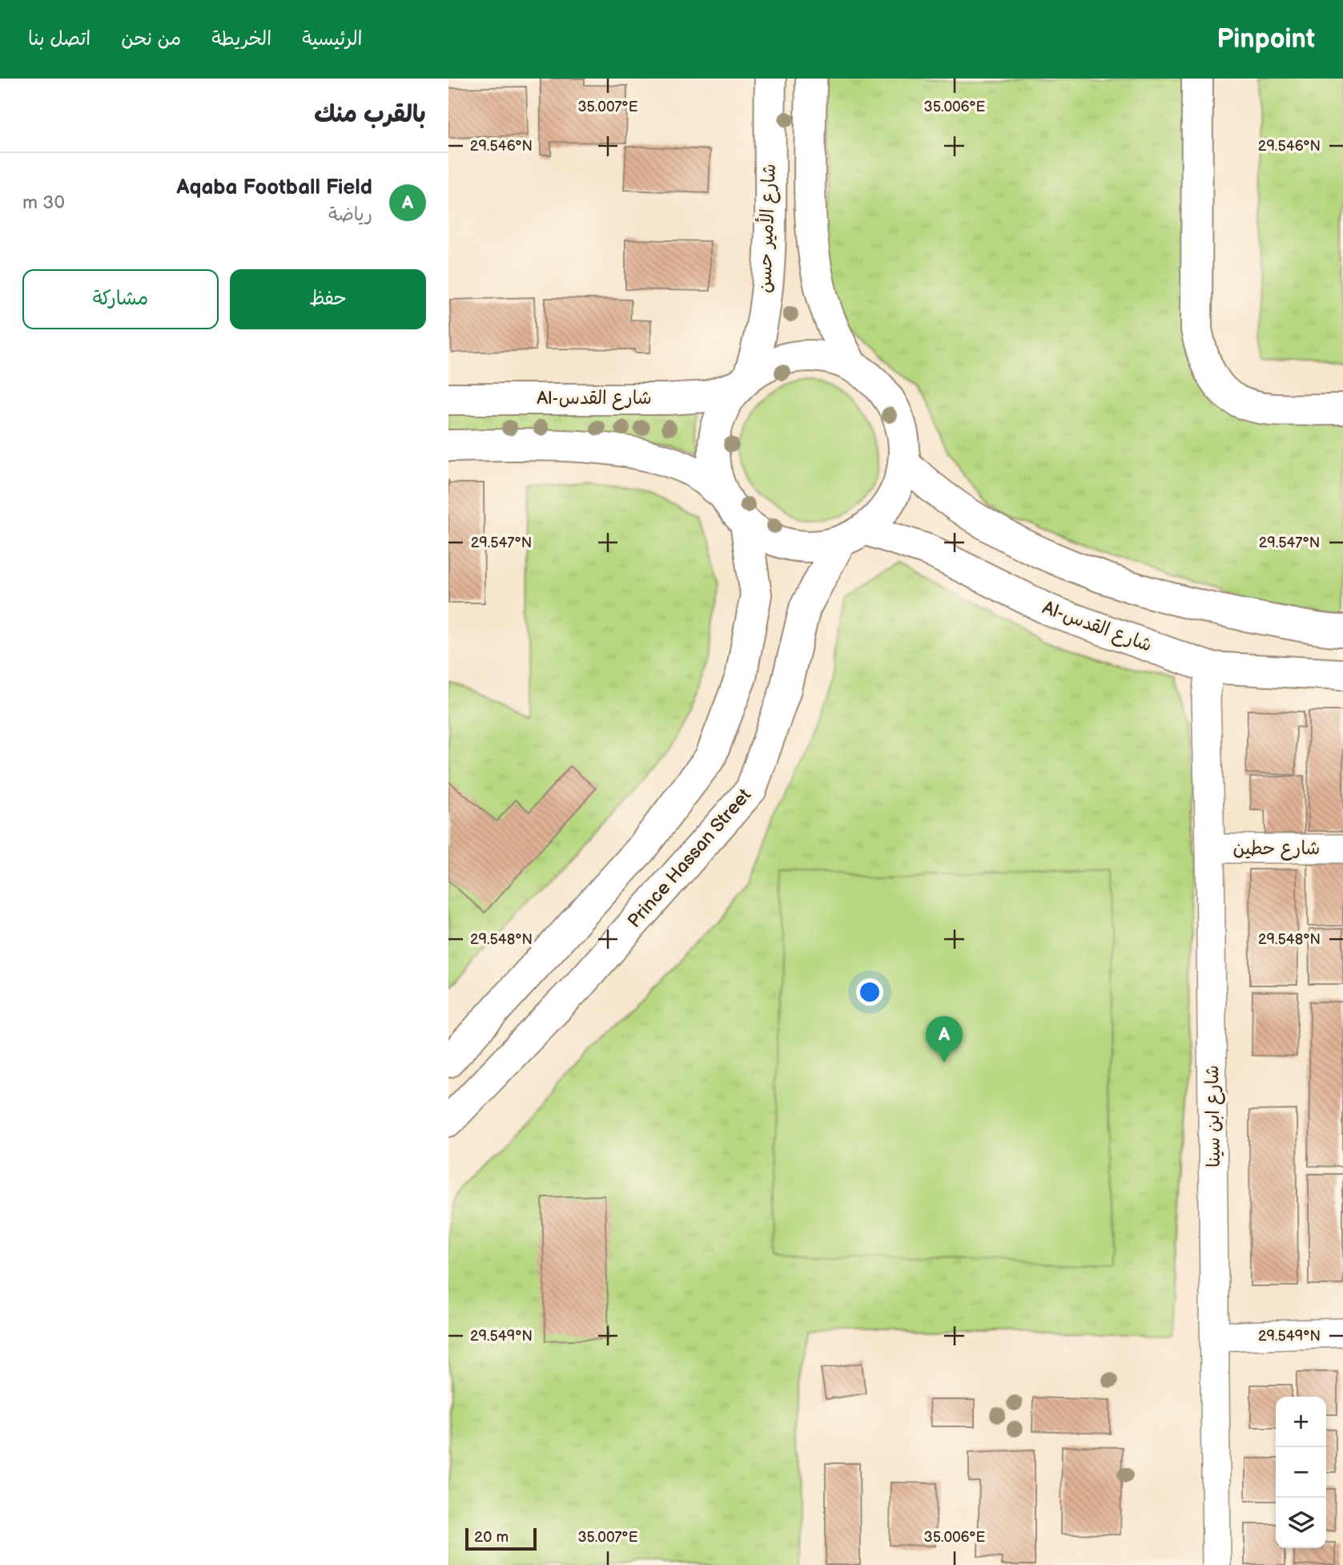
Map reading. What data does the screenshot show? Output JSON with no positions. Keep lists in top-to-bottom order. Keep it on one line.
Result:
{"streets":{"main road":["شارع الأمير حسن","Al-شارع القدس","Prince Hassan Street"],"street":["شارع حطين","شارع ابن سينا"]},"crossings":[["شارع الأمير حسن","Al-شارع القدس"],["شارع الأمير حسن","Prince Hassan Street"],["Al-شارع القدس","Prince Hassan Street"],["Al-شارع القدس","شارع ابن سينا"],["شارع حطين","شارع ابن سينا"]],"scale_bar":"20 m","page":{"header":"Pinpoint","nav":["الرئيسية","الخريطة","من نحن","اتصل بنا"],"heading":"بالقرب منك","list":[{"mark":"A","name":"Aqaba Football Field","note":"رياضة","value":"30 m"}],"buttons":["حفظ","مشاركة"],"pins":"A","map_buttons":["+","−"],"scale":"20 m"},"coordinates":["35.007°E","35.006°E","29.546°N","29.547°N","29.548°N","29.549°N"]}
